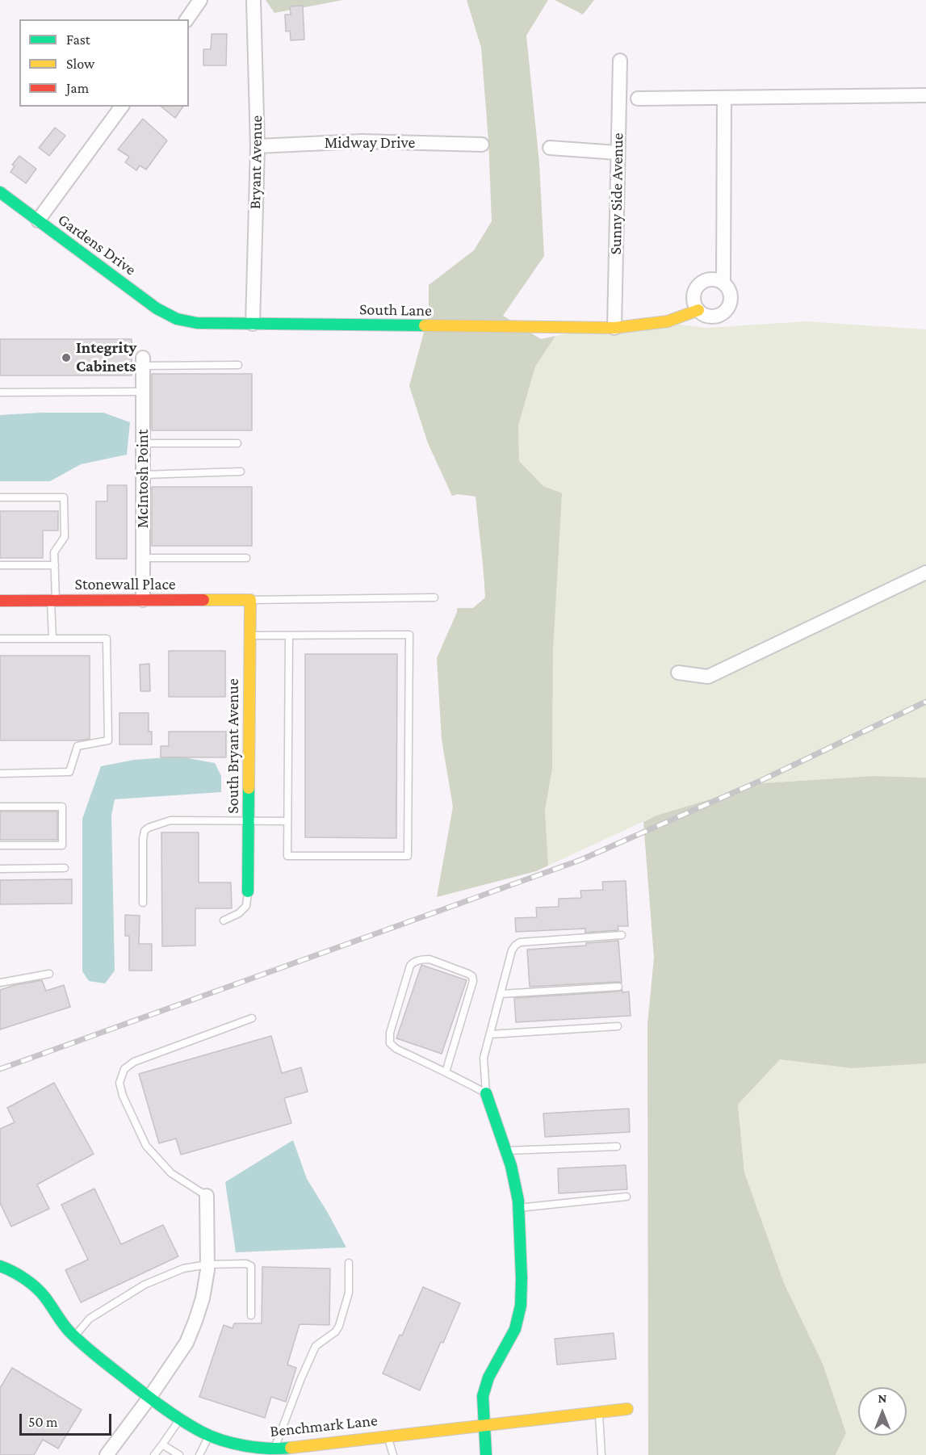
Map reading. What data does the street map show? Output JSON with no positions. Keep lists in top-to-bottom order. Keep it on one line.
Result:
{"streets":{"street":["Midway Drive","Bryant Avenue","Sunny Side Avenue","Gardens Drive","South Lane","McIntosh Point","Stonewall Place","South Bryant Avenue","Benchmark Lane"]},"crossings":[["Midway Drive","Bryant Avenue"],["Bryant Avenue","South Lane"],["Sunny Side Avenue","South Lane"],["Gardens Drive","South Lane"],["McIntosh Point","Stonewall Place"],["Stonewall Place","South Bryant Avenue"]],"places":["Integrity Cabinets"],"legend":["Fast","Slow","Jam"],"scale_bar":"50 m","north":"top"}
